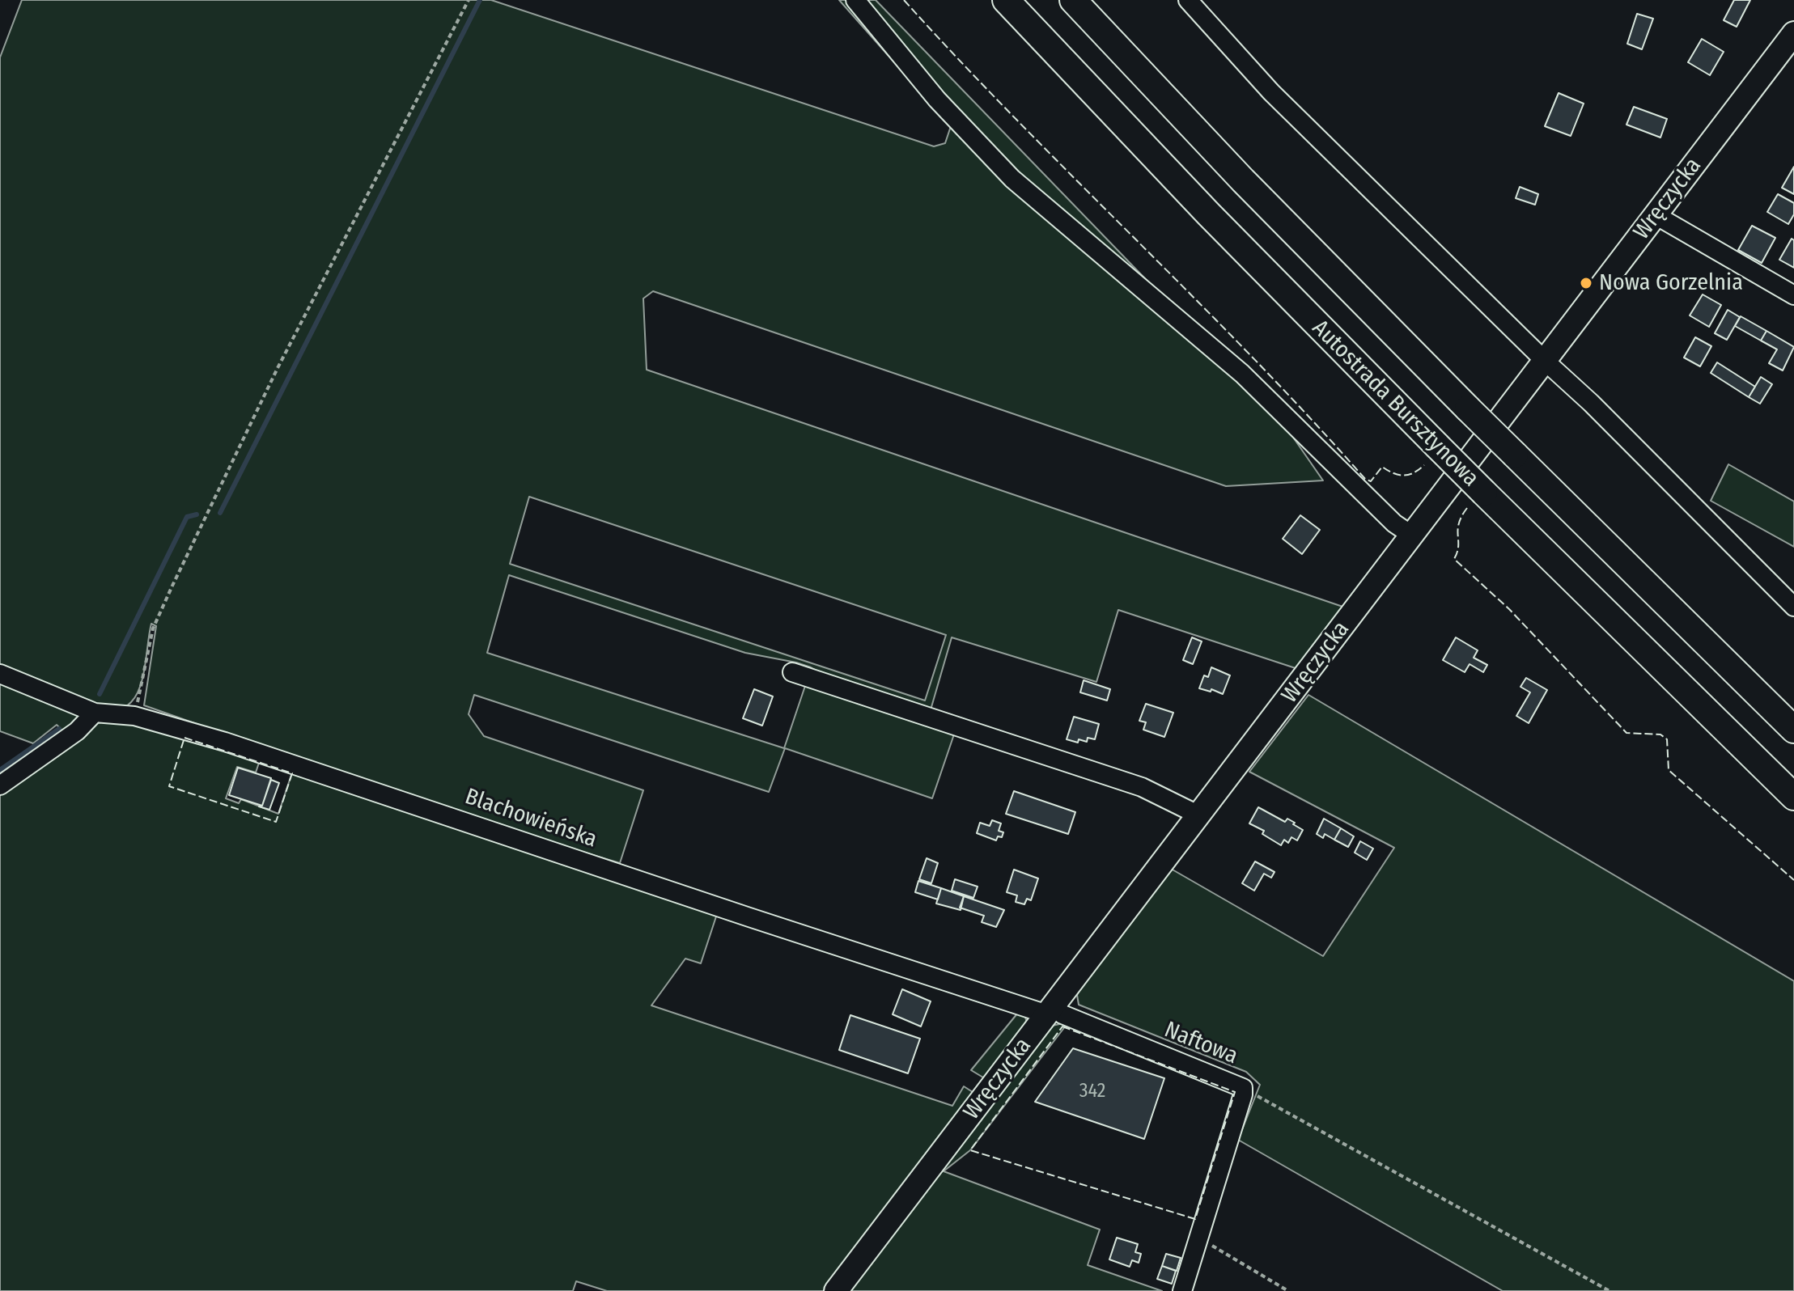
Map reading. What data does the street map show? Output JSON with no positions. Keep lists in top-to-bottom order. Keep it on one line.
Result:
{"streets":{"highway":["Autostrada Bursztynowa"],"main road":["Wręczycka"],"street":["Blachowieńska","Naftowa"]},"crossings":[["Wręczycka","Blachowieńska"],["Wręczycka","Naftowa"],["Blachowieńska","Naftowa"]],"places":["Nowa Gorzelnia"],"house_numbers":["342"]}
